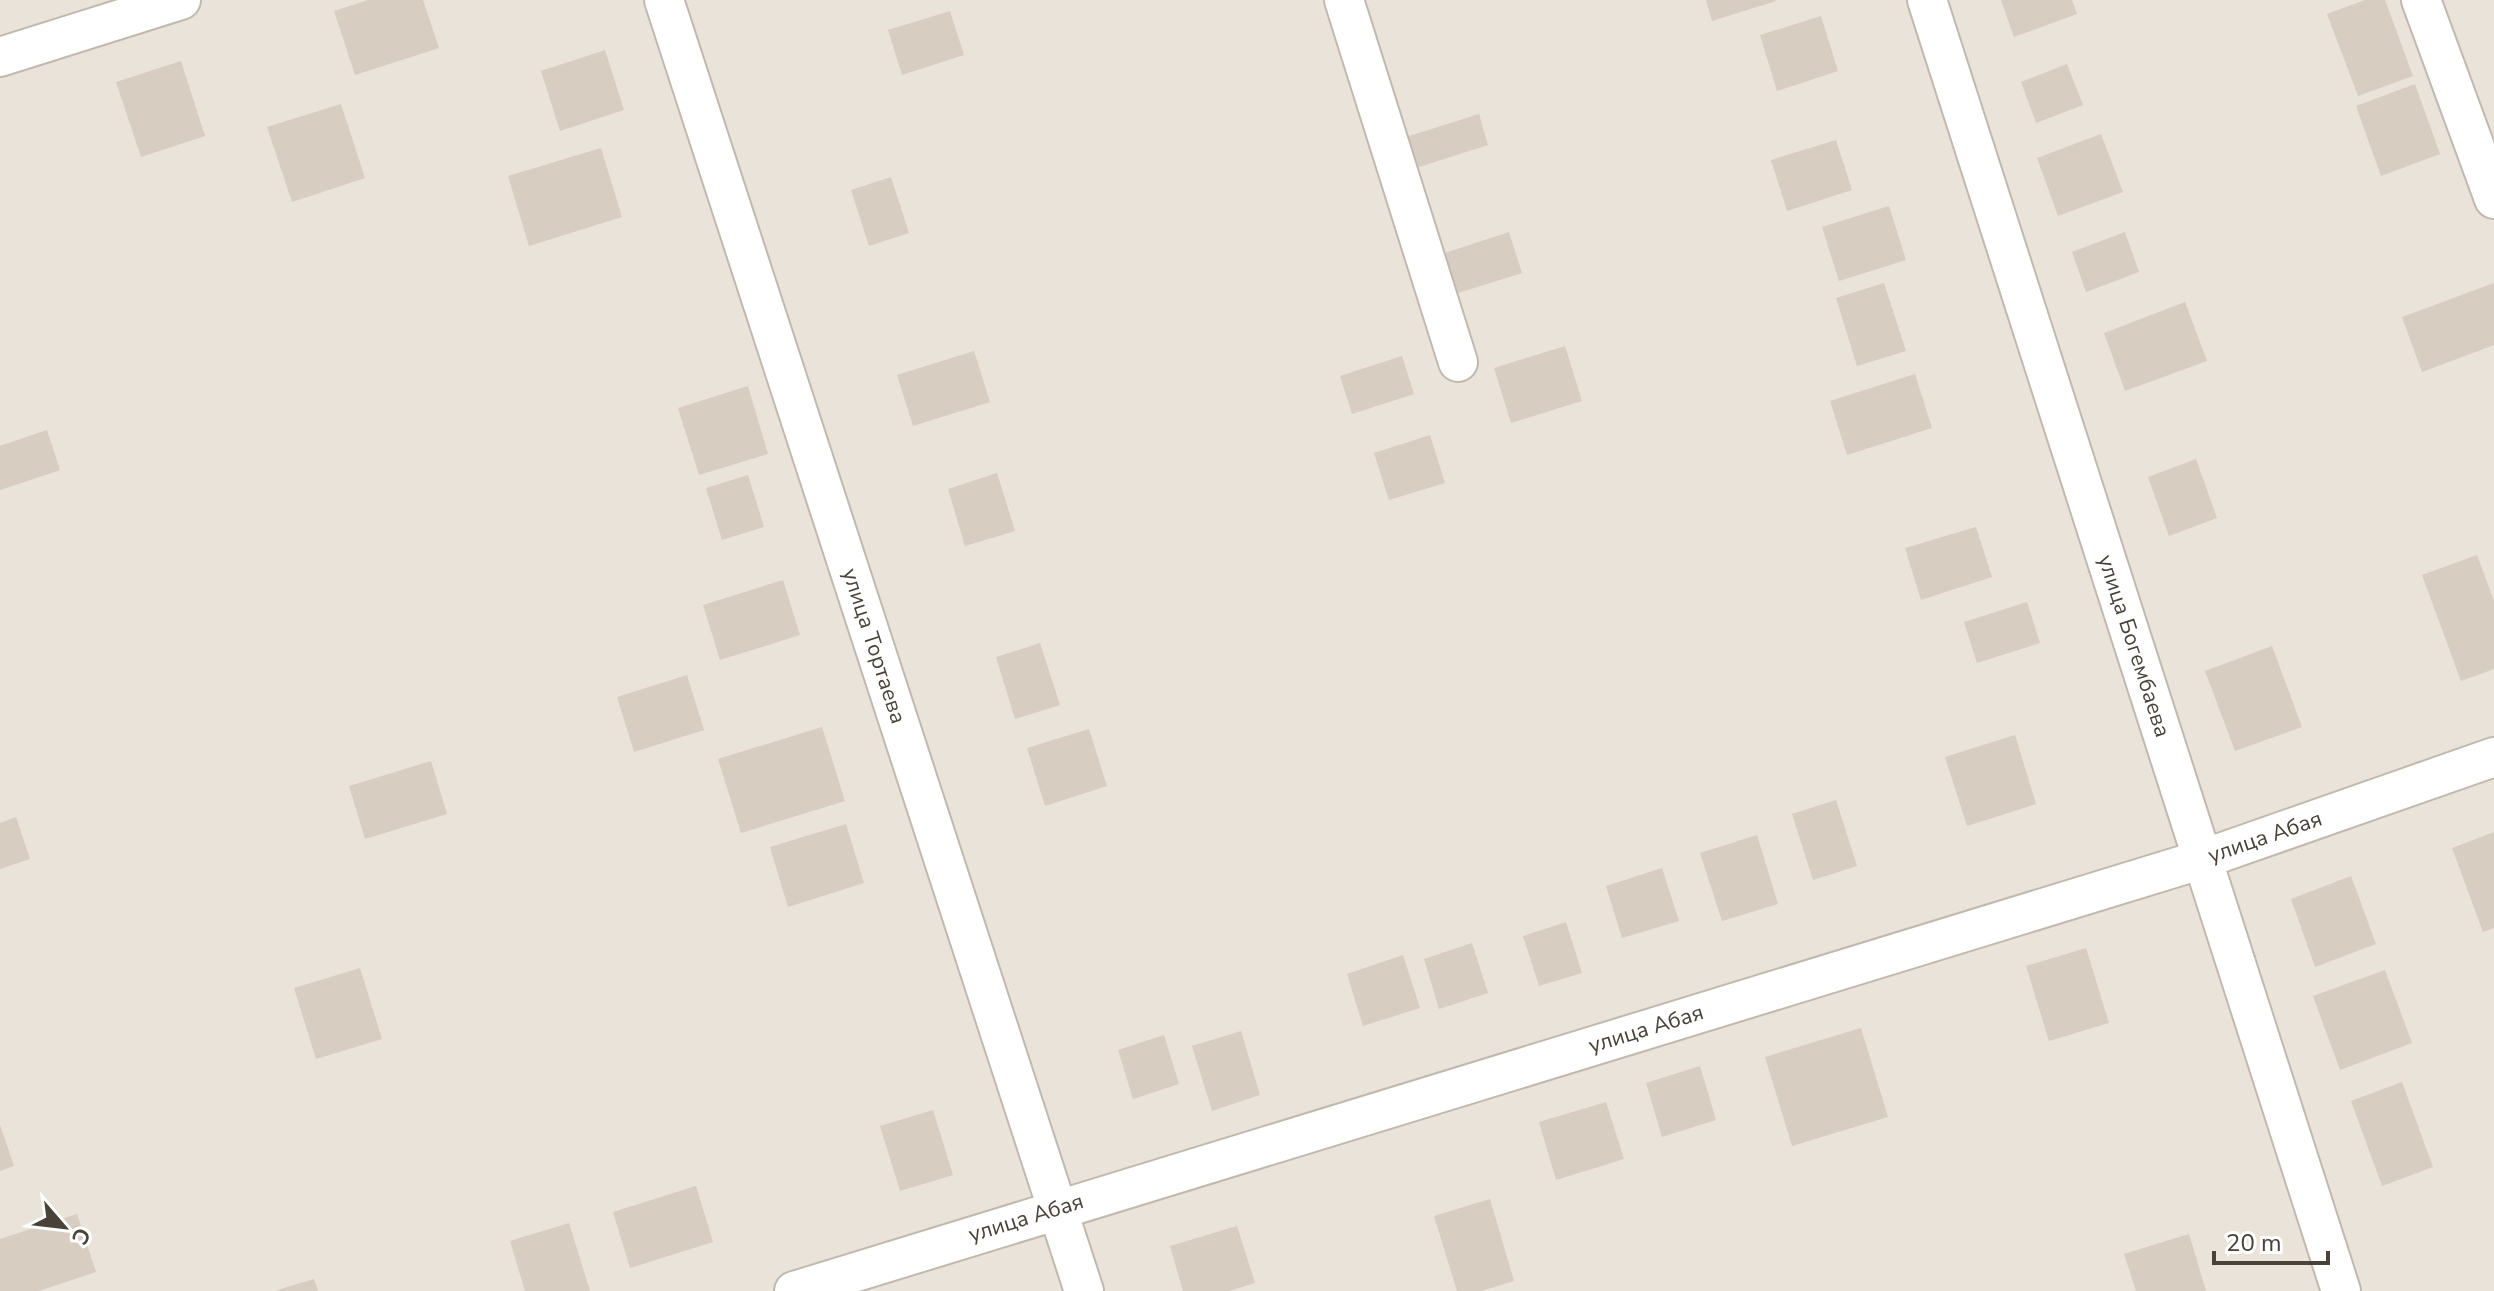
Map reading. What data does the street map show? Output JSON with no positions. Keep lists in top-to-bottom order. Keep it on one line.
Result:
{"streets":{"street":["улица Тортаева","улица Богембаева","улица Абая"]},"crossings":[["улица Тортаева","улица Абая"],["улица Богембаева","улица Абая"]],"scale_bar":"20 m","north":"bottom right"}
